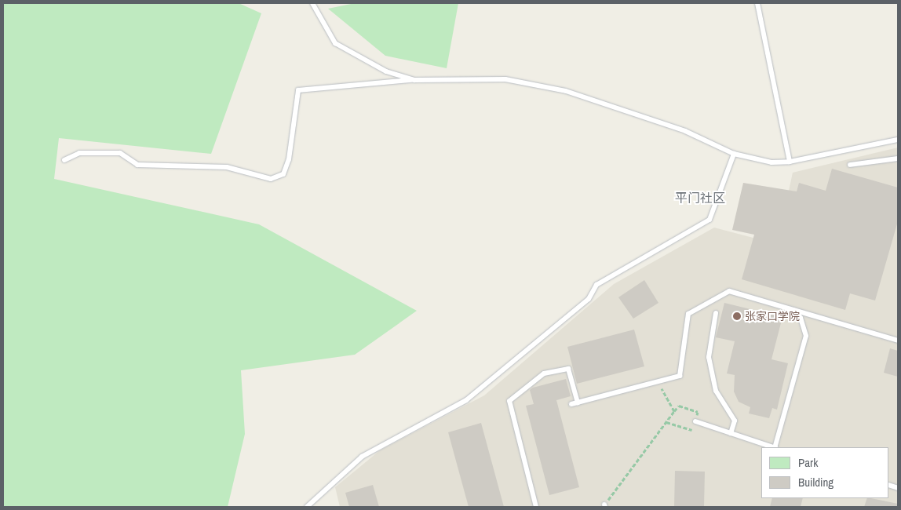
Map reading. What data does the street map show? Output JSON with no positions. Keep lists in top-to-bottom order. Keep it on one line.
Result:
{"districts":["平门社区"],"places":["张家口学院"],"legend":["Park","Building"]}
